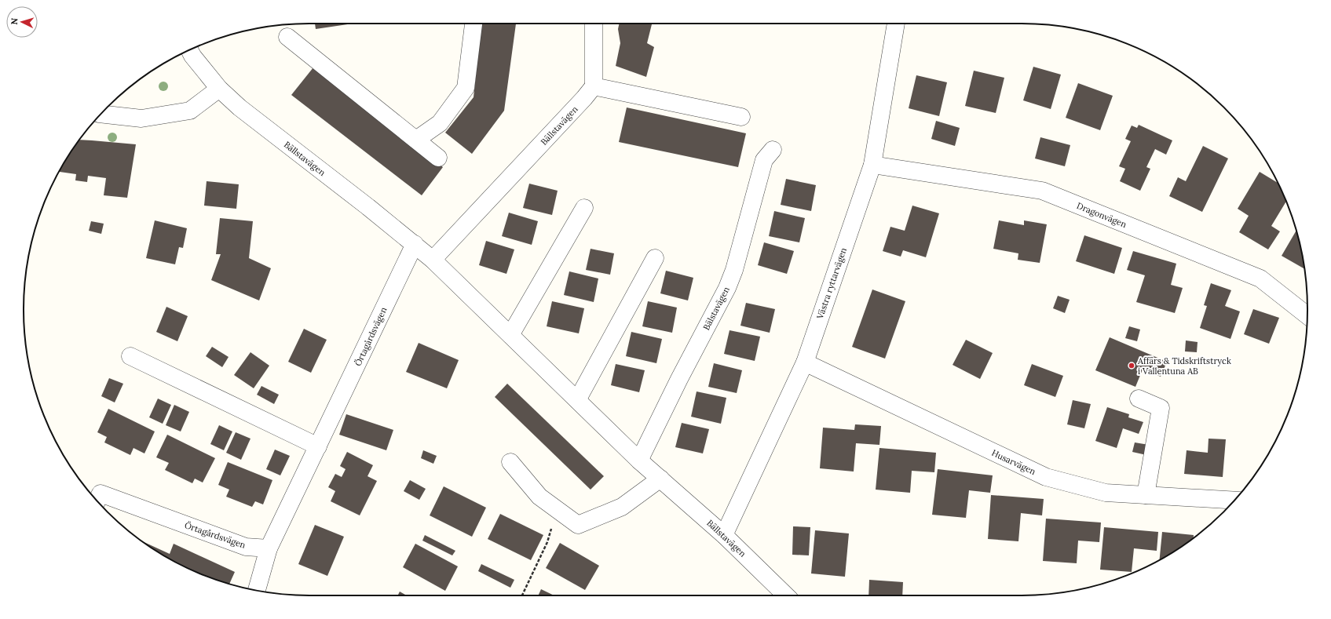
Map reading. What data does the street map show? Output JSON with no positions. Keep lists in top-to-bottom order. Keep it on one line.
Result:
{"streets":{"street":["Bällstavägen","Dragonvägen","Västra ryttarvägen","Bälstavägen","Örtagårdsvägen","Husarvägen"]},"crossings":[["Bällstavägen","Västra ryttarvägen"],["Bällstavägen","Bälstavägen"],["Bällstavägen","Örtagårdsvägen"],["Dragonvägen","Västra ryttarvägen"],["Västra ryttarvägen","Husarvägen"]],"places":["Affärs & Tidskriftstryck i Vallentuna AB"],"north":"left"}
